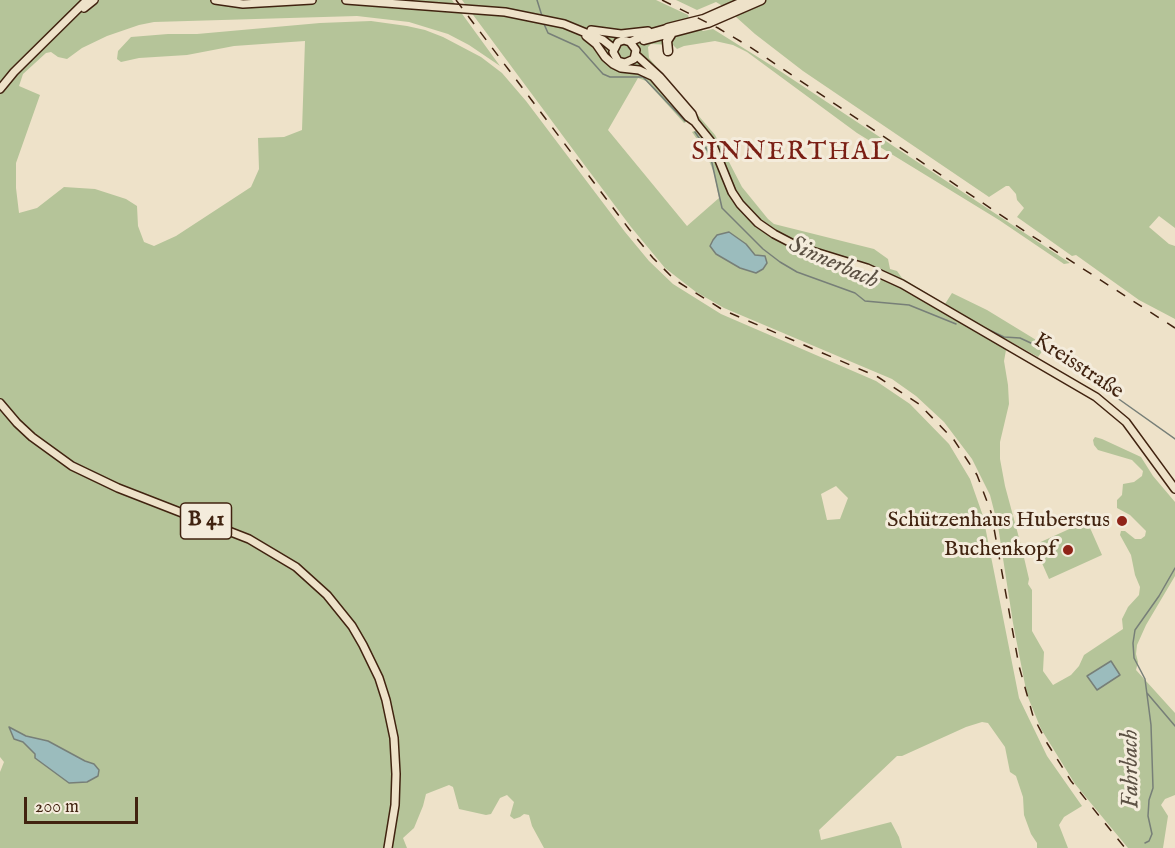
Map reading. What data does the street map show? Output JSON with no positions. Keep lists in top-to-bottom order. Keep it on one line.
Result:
{"streets":{"main road":["Kreisstraße","B 41"]},"districts":["SINNERTHAL"],"water":["Sinnerbach","Fahrbach"],"places":["Schützenhaus Huberstus","Buchenkopf"],"scale_bar":"200 m"}
